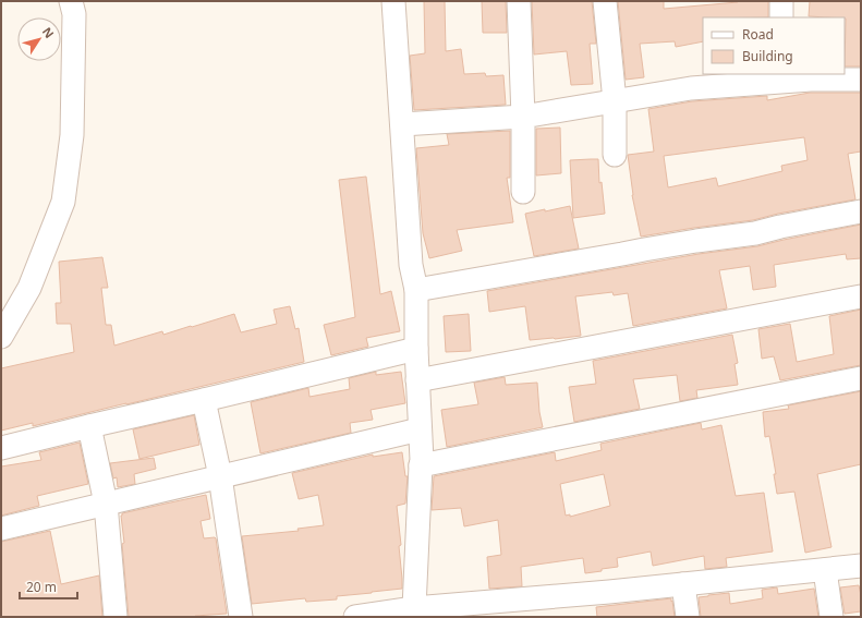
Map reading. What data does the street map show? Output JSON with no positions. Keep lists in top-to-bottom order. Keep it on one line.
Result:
{"legend":["Road","Building"],"scale_bar":"20 m","north":"top right"}
